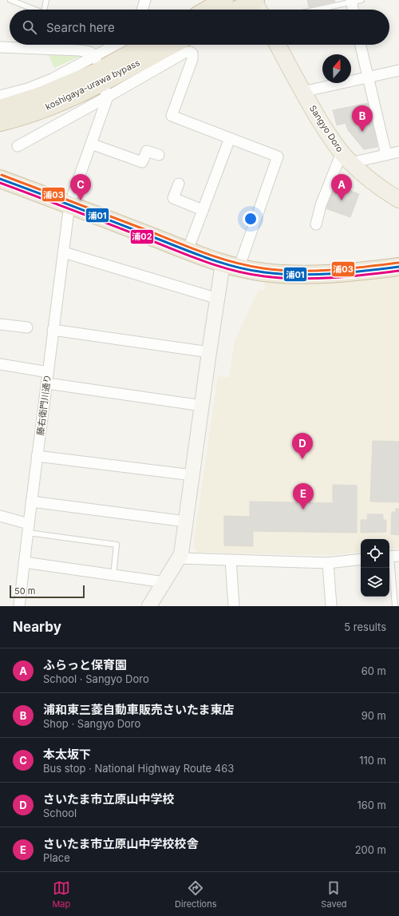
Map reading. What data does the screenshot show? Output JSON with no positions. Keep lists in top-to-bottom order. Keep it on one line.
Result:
{"streets":{"highway":["koshigaya-urawa bypass"],"main road":["Sangyo Doro"],"street":["藤右衛門川通り"]},"crossings":[["koshigaya-urawa bypass","藤右衛門川通り"]],"lines":["transit line 浦03","transit line 浦01","transit line 浦02"],"scale_bar":"50 m","north":"top","page":{"search":"Search here","pins":["B","A","C","D","E"],"scale":"50 m","heading":["Nearby","5 results"],"list":[{"mark":"A","name":"ふらっと保育園","note":"School · Sangyo Doro","value":"60 m"},{"mark":"B","name":"浦和東三菱自動車販売さいたま東店","note":"Shop · Sangyo Doro","value":"90 m"},{"mark":"C","name":"本太坂下","note":"Bus stop · National Highway Route 463","value":"110 m"},{"mark":"D","name":"さいたま市立原山中学校","note":"School","value":"160 m"},{"mark":"E","name":"さいたま市立原山中学校校舎","note":"Place","value":"200 m"}],"nav":["Map","Directions","Saved"]}}
